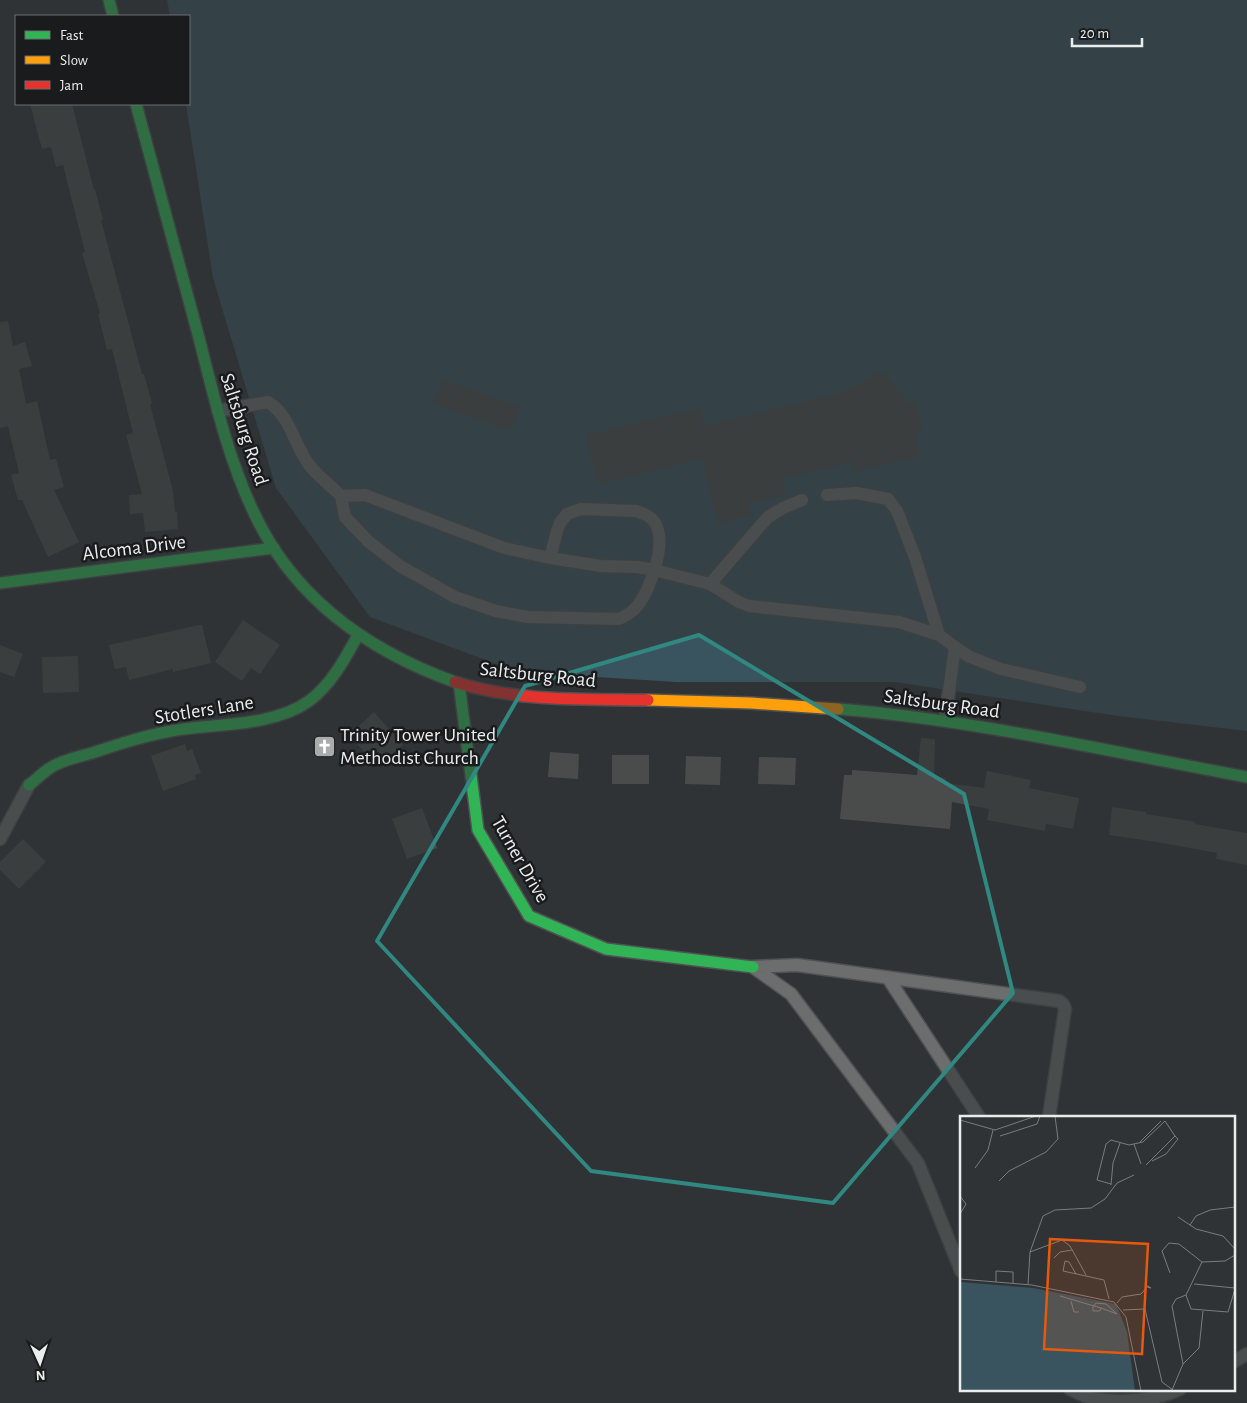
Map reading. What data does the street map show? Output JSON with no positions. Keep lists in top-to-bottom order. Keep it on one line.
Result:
{"streets":{"main road":["Saltsburg Road","Alcoma Drive","Stotlers Lane","Turner Drive"]},"crossings":[["Saltsburg Road","Alcoma Drive"],["Saltsburg Road","Stotlers Lane"],["Saltsburg Road","Turner Drive"]],"places":{"church":["Trinity Tower United Methodist Church"]},"legend":["Fast","Slow","Jam"],"scale_bar":"20 m","north":"bottom"}
